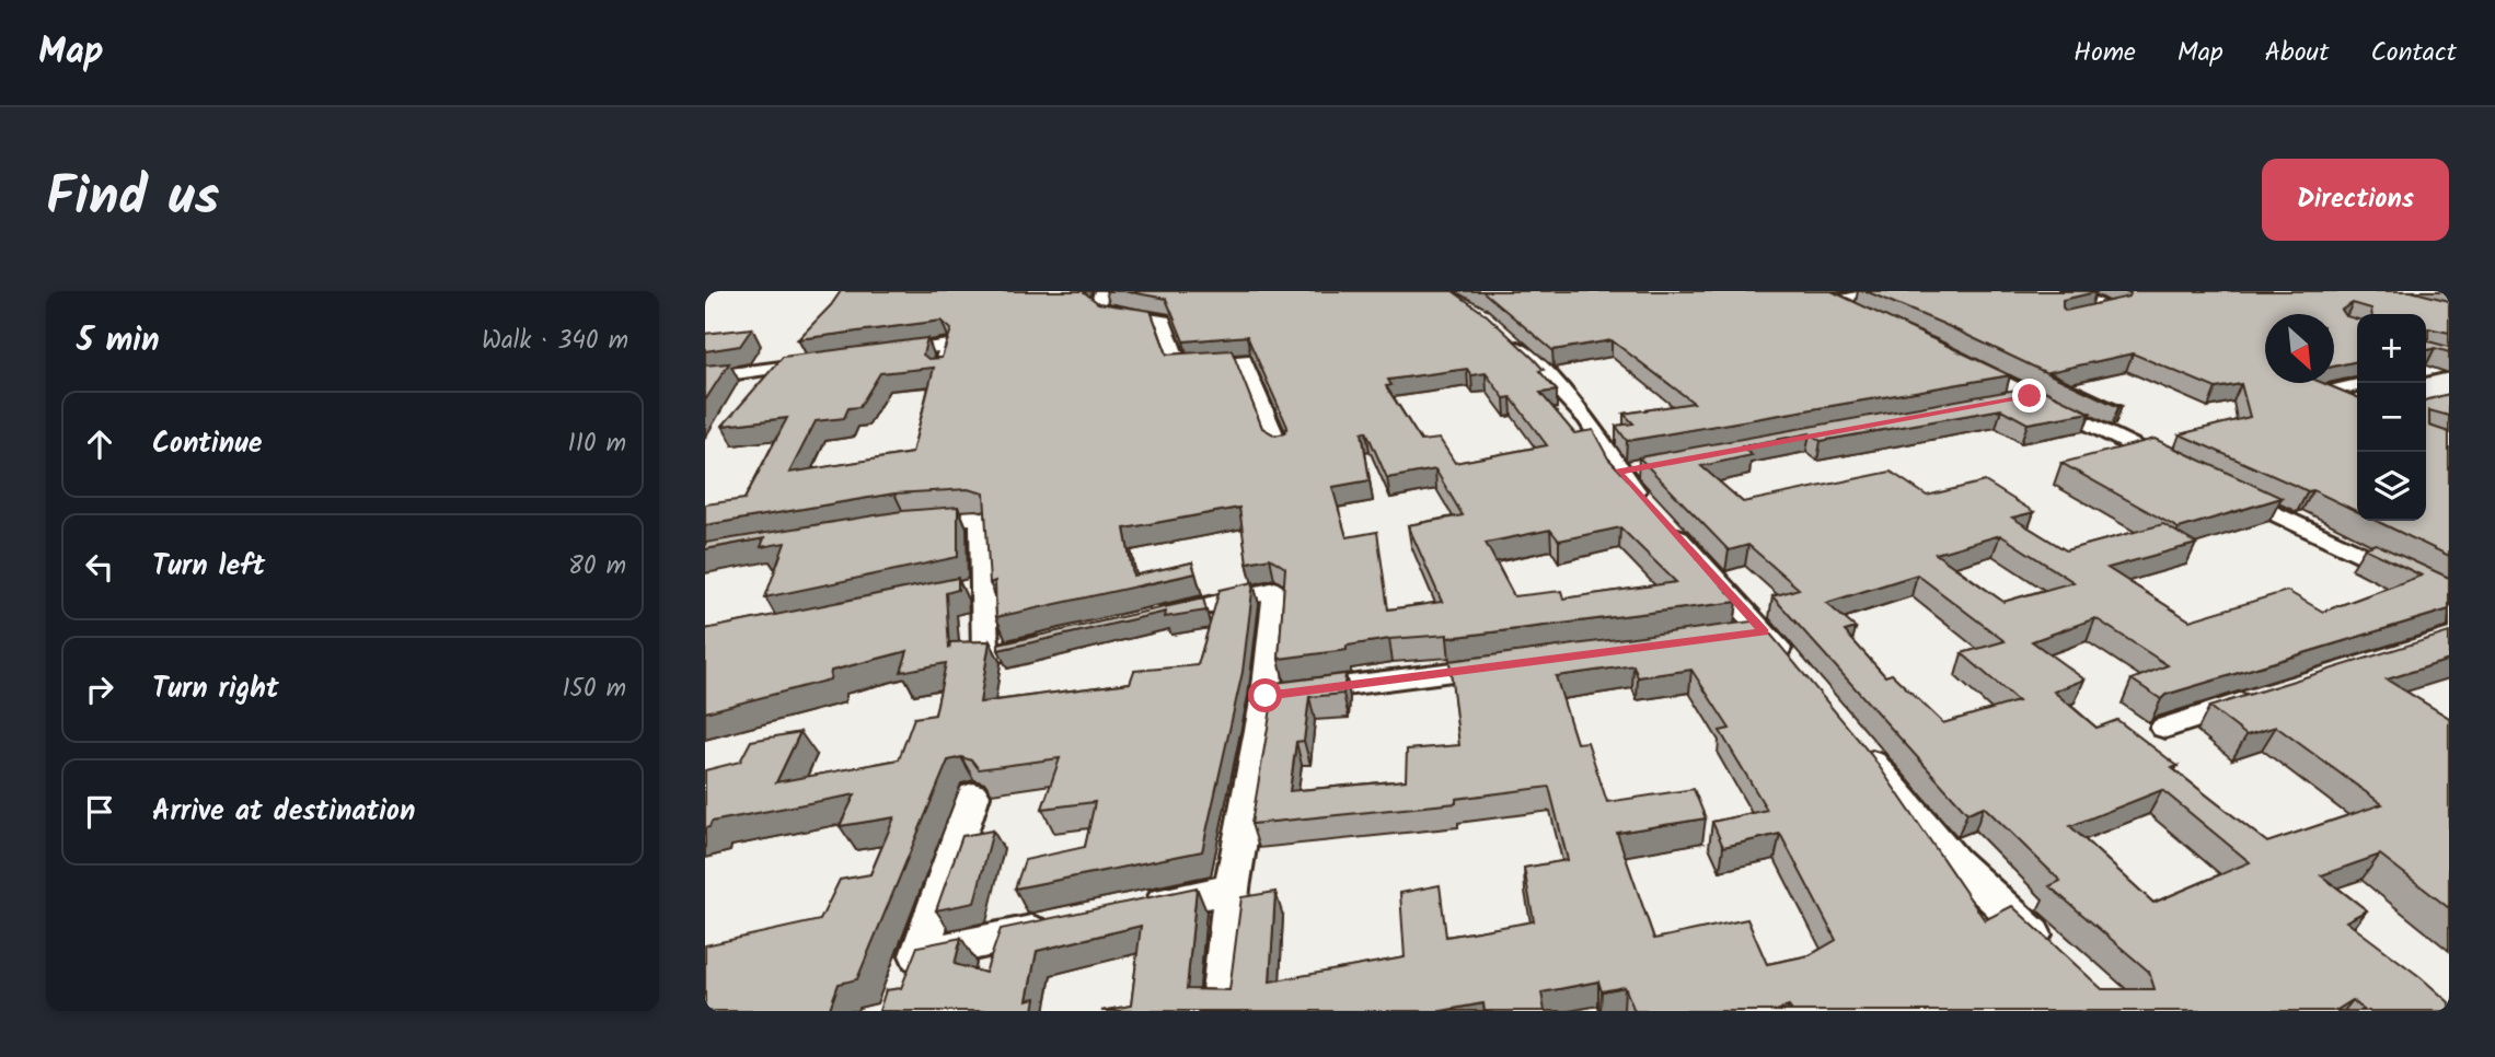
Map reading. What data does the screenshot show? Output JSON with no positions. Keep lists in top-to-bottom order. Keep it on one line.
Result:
{"north":"bottom right","page":{"header":"Map","nav":["Home","Map","About","Contact"],"title":"Find us","buttons":"Directions","heading":["5 min","Walk · 340 m"],"map_buttons":["+","−"],"list":[["Continue","110 m"],["Turn left","80 m"],["Turn right","150 m"],"Arrive at destination"]}}
